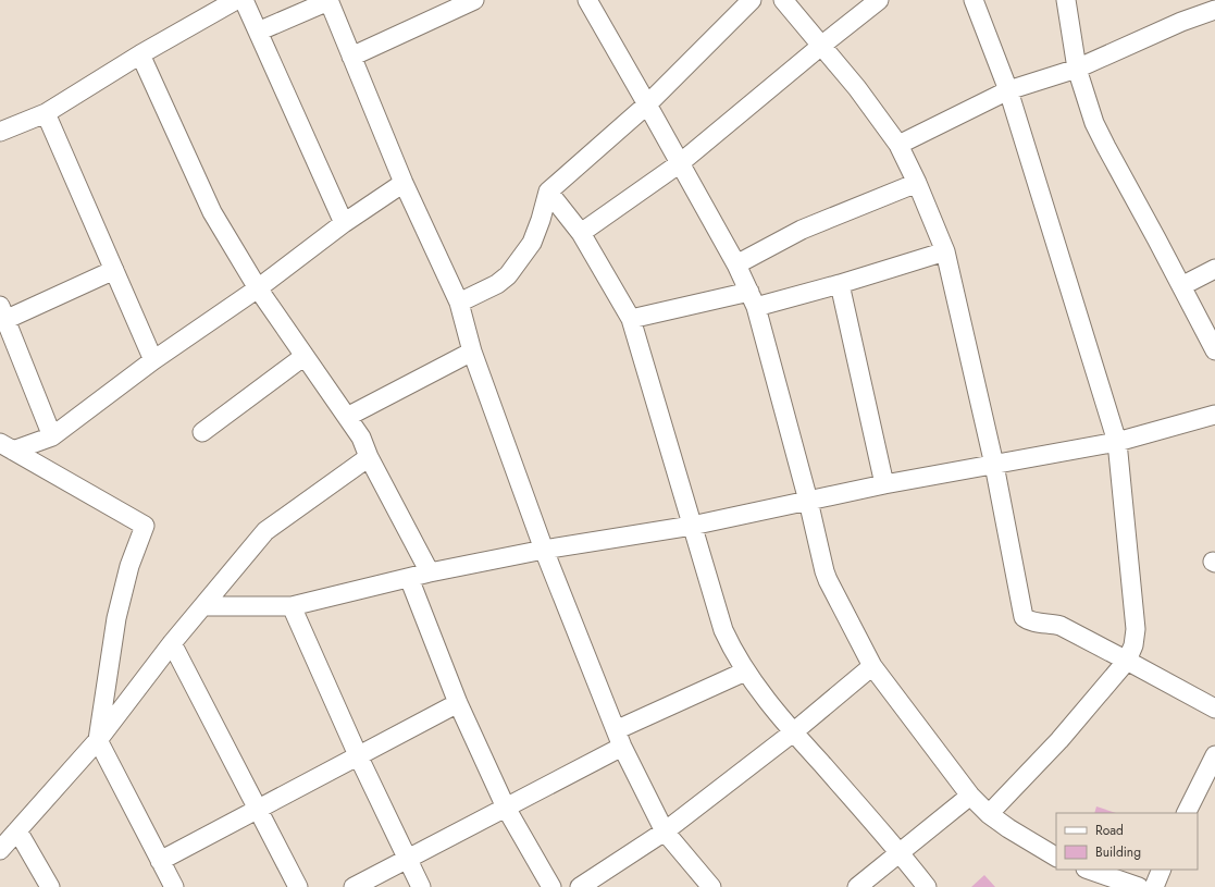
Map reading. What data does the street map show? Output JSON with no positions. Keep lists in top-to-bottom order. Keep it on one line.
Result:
{"legend":["Road","Building"]}
